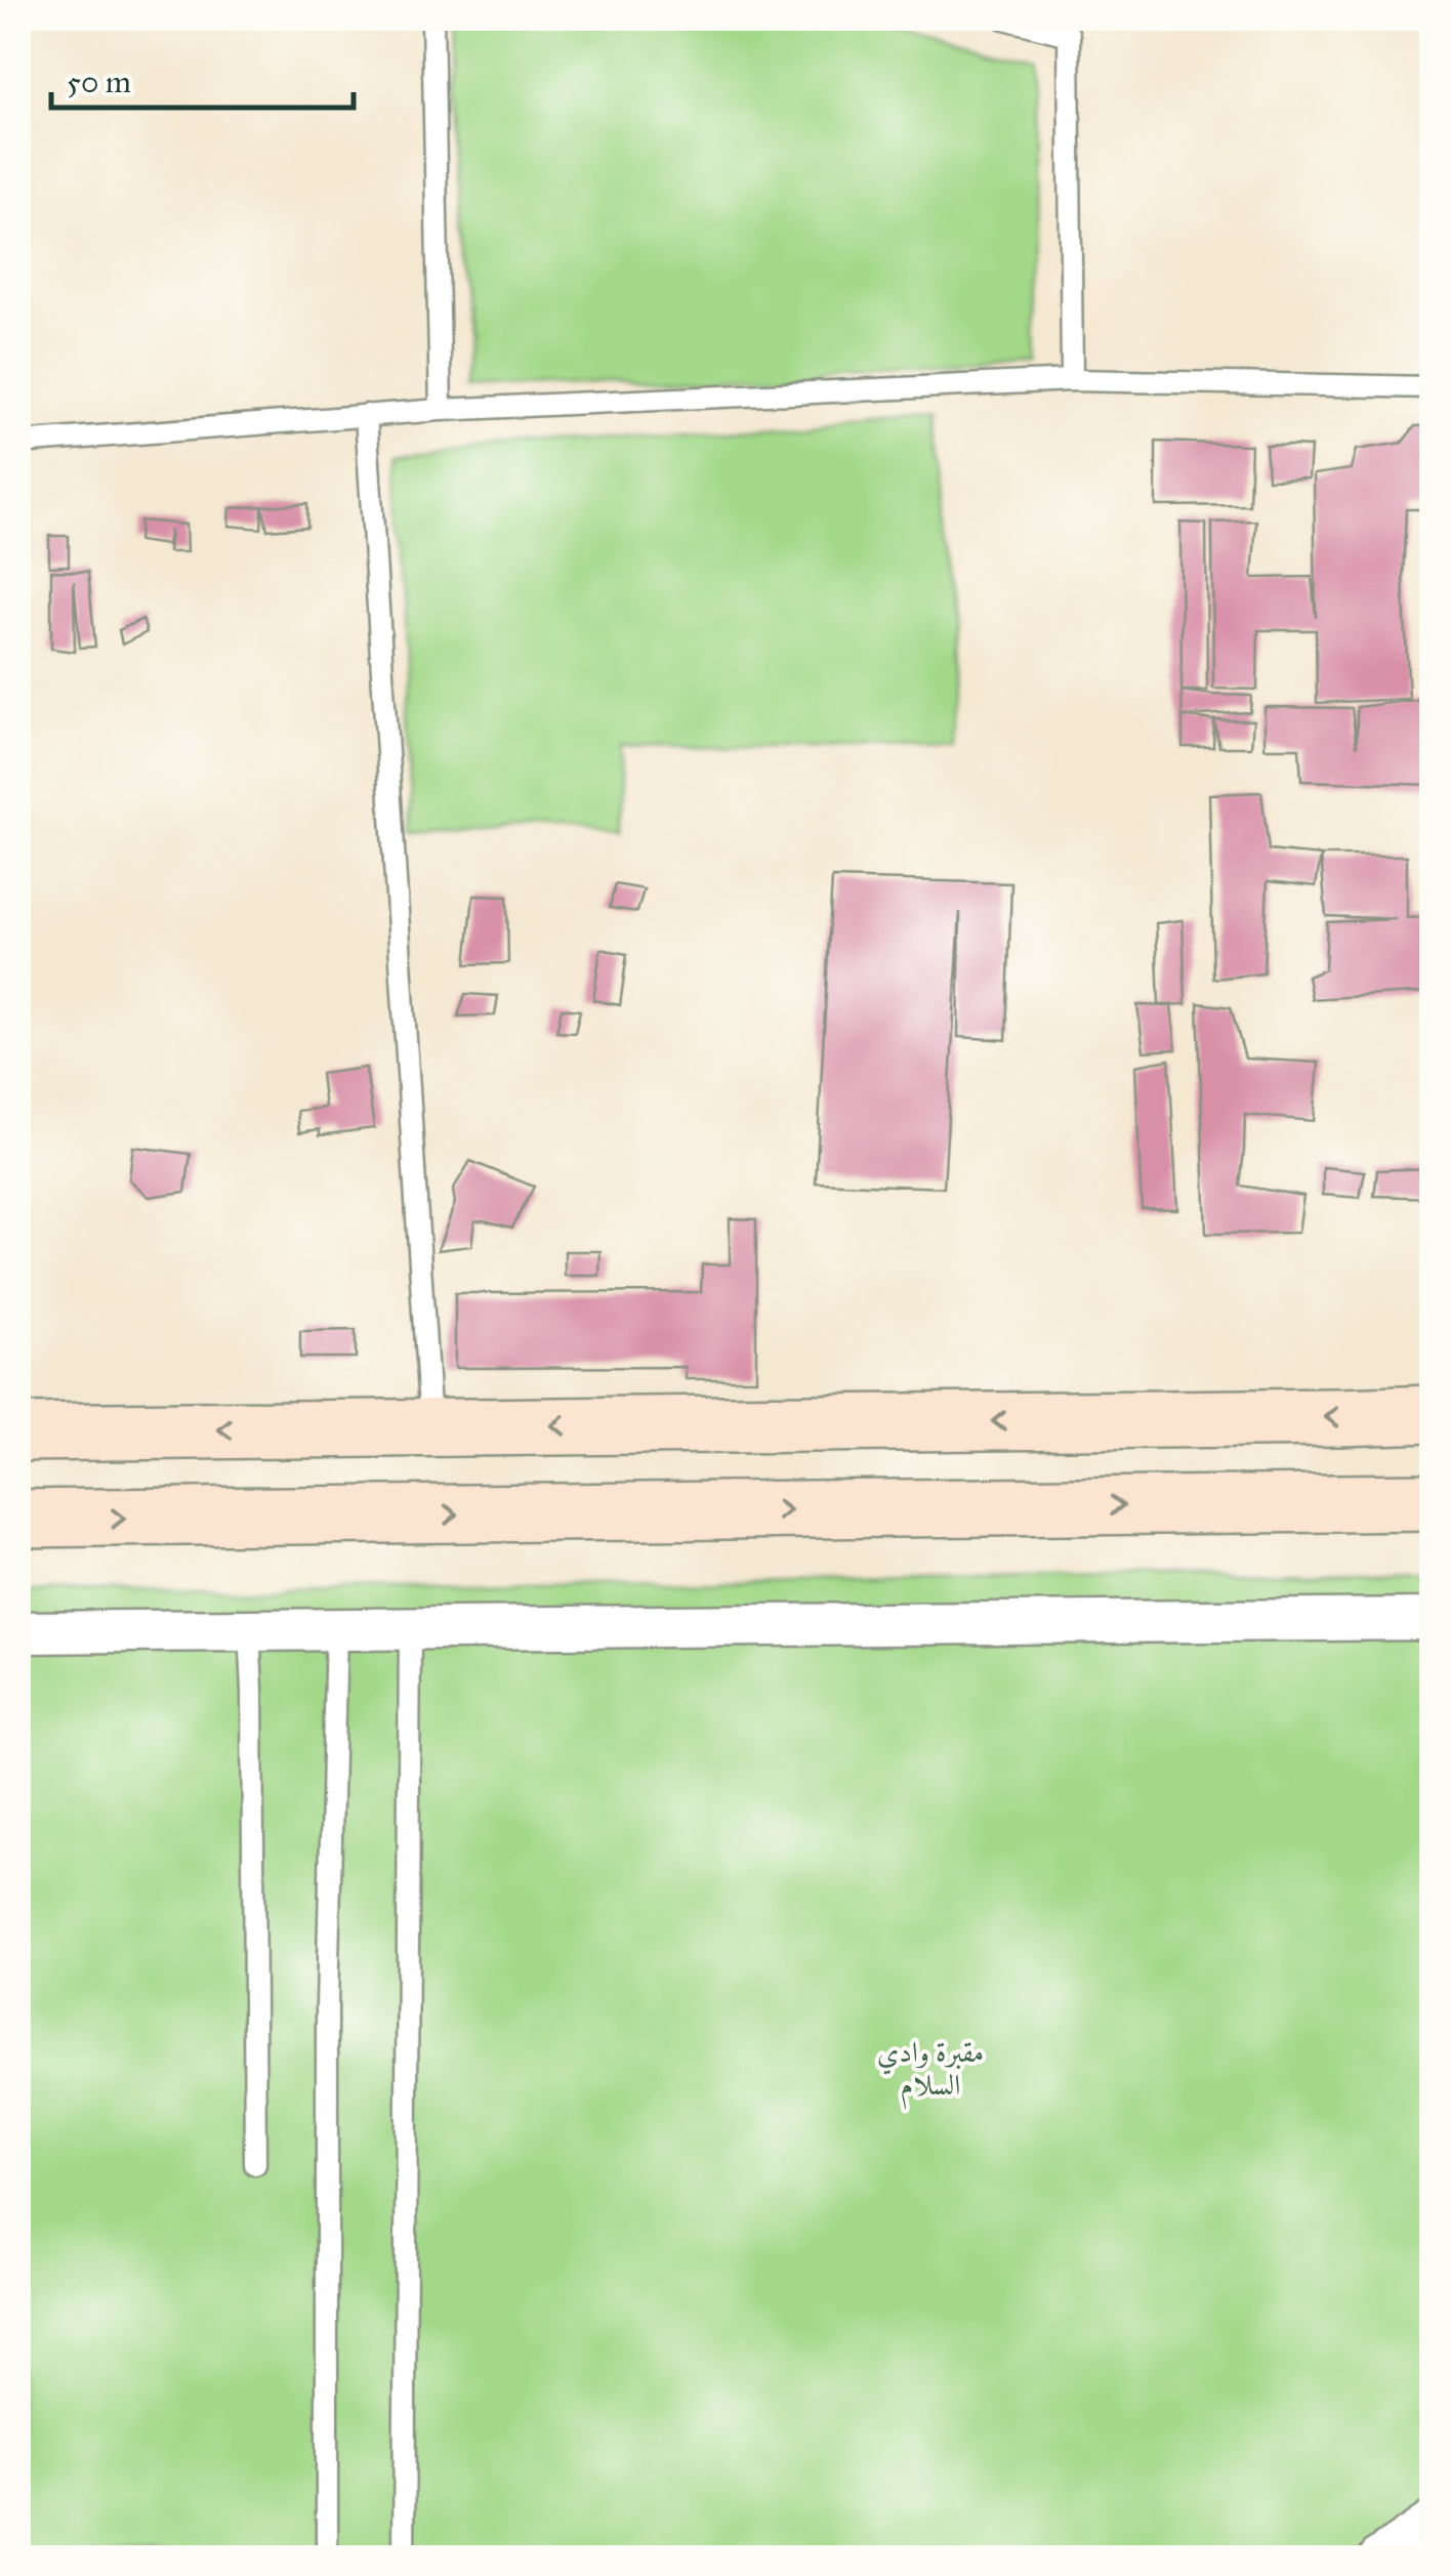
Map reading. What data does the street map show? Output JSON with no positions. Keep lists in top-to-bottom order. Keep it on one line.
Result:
{"parks":["مقبرة وادي السلام"],"scale_bar":"50 m"}
